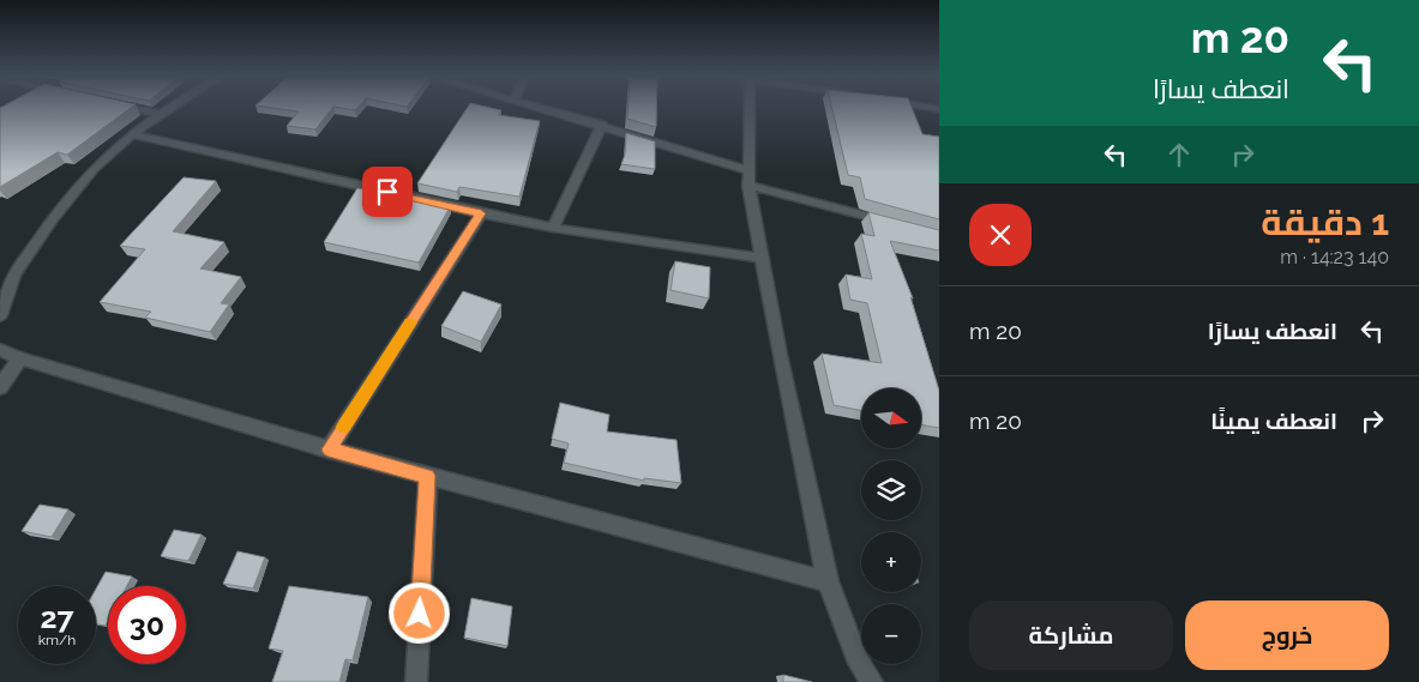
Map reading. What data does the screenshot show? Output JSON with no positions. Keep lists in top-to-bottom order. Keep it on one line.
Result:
{"north":"right","page":{"turn":["20 m","انعطف يسارًا"],"heading":["1 دقيقة","140 m · 14:23"],"list":[{"name":"انعطف يسارًا","value":"20 m"},{"name":"انعطف يمينًا","value":"20 m"}],"map_buttons":["+","−"],"speed":"27 km/h","limit":"30","buttons":["خروج","مشاركة"]}}
